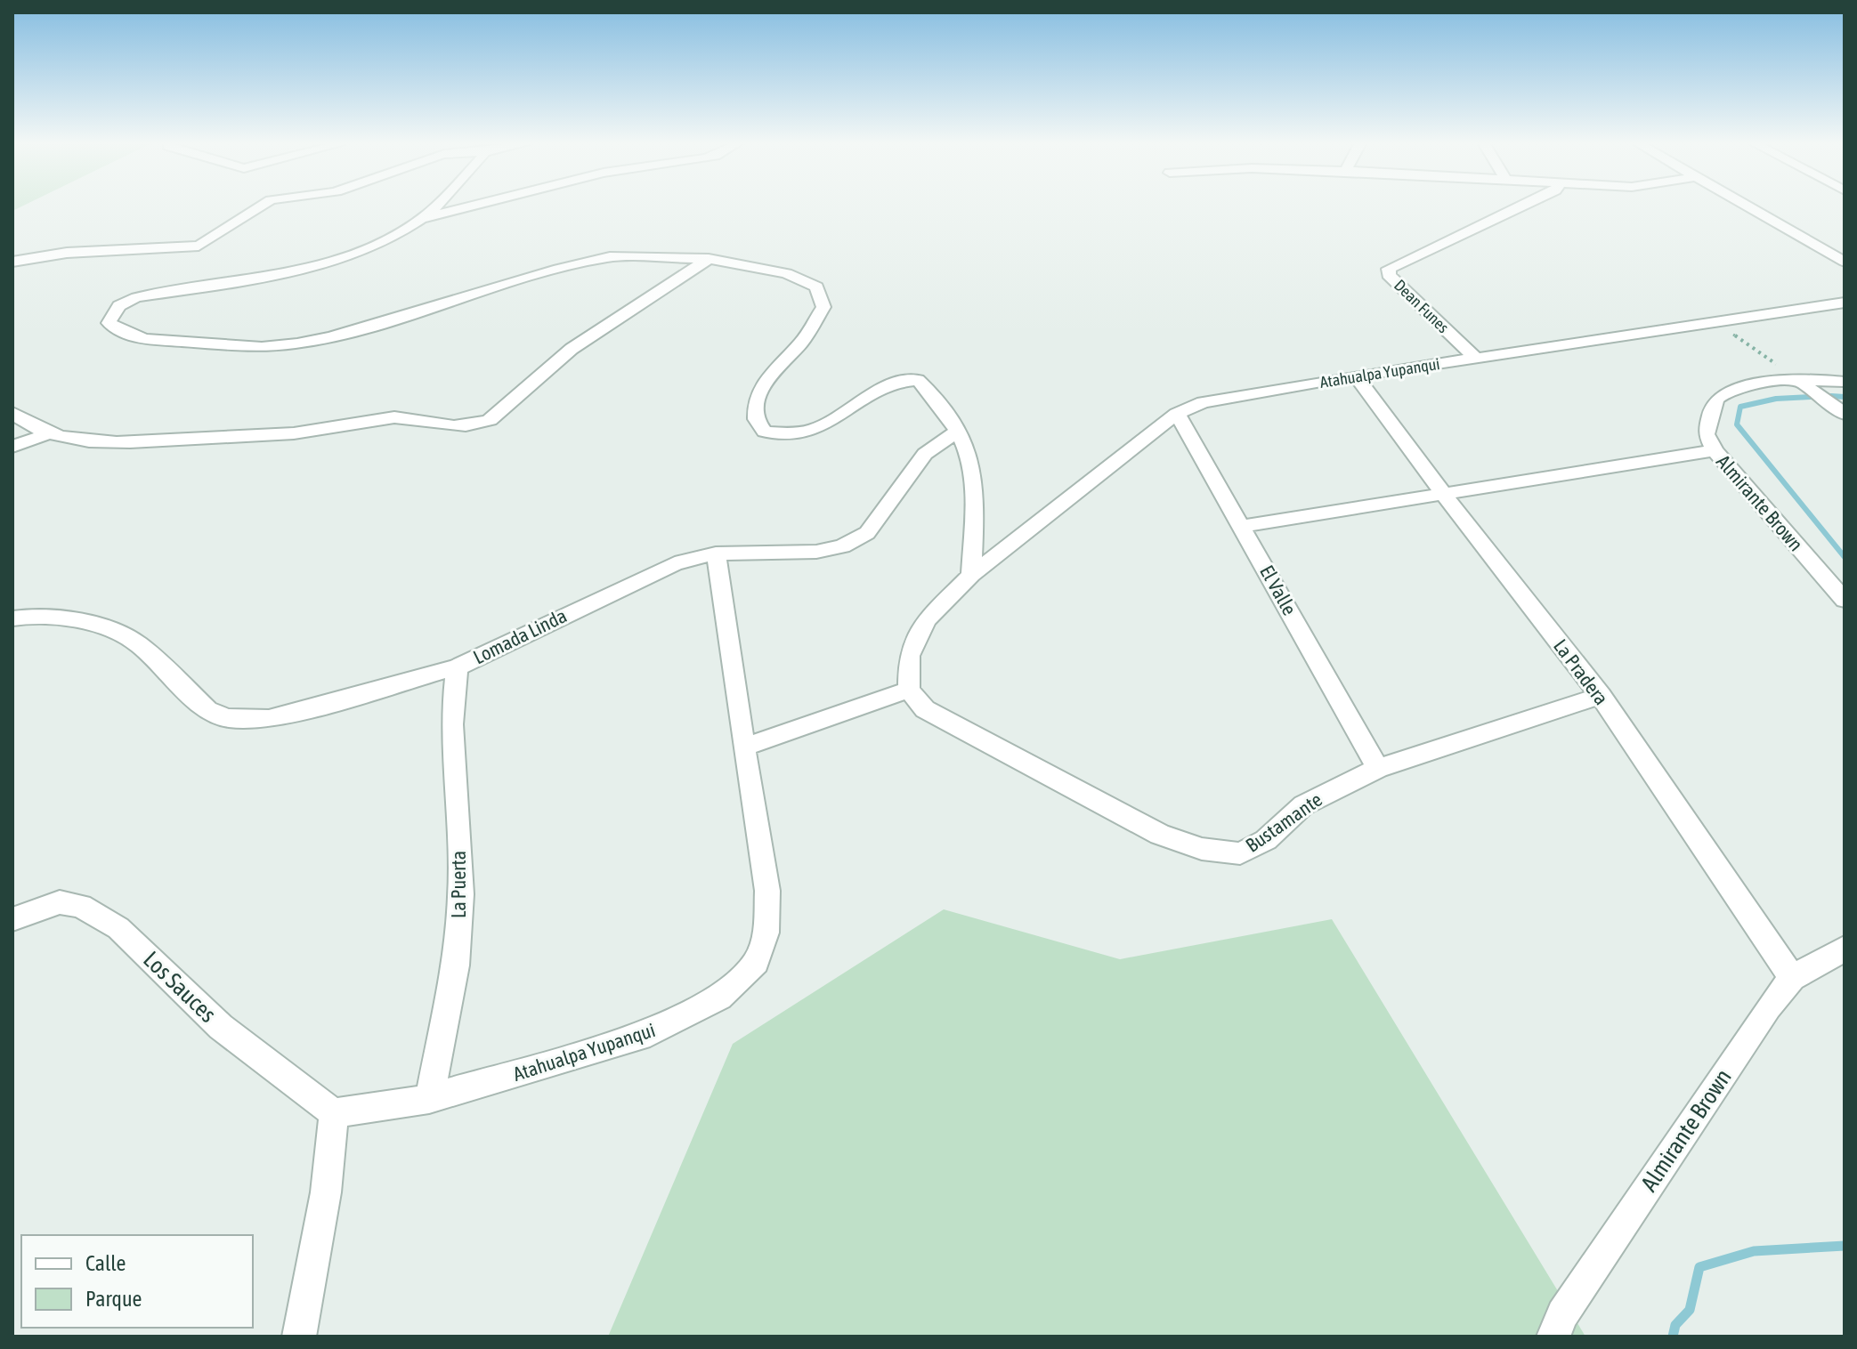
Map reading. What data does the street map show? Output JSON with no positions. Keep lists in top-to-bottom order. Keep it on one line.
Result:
{"streets":{"street":["Dean Funes","Atahualpa Yupanqui","Almirante Brown","El Valle","Lomada Linda","La Pradera","Bustamante","La Puerta","Los Sauces"]},"crossings":[["Dean Funes","Atahualpa Yupanqui"],["Atahualpa Yupanqui","El Valle"],["Atahualpa Yupanqui","Lomada Linda"],["Atahualpa Yupanqui","La Pradera"],["Atahualpa Yupanqui","Bustamante"],["Atahualpa Yupanqui","La Puerta"],["Atahualpa Yupanqui","Los Sauces"],["Almirante Brown","La Pradera"],["El Valle","Bustamante"],["Lomada Linda","La Puerta"],["La Pradera","Bustamante"]],"legend":["Calle","Parque"]}
